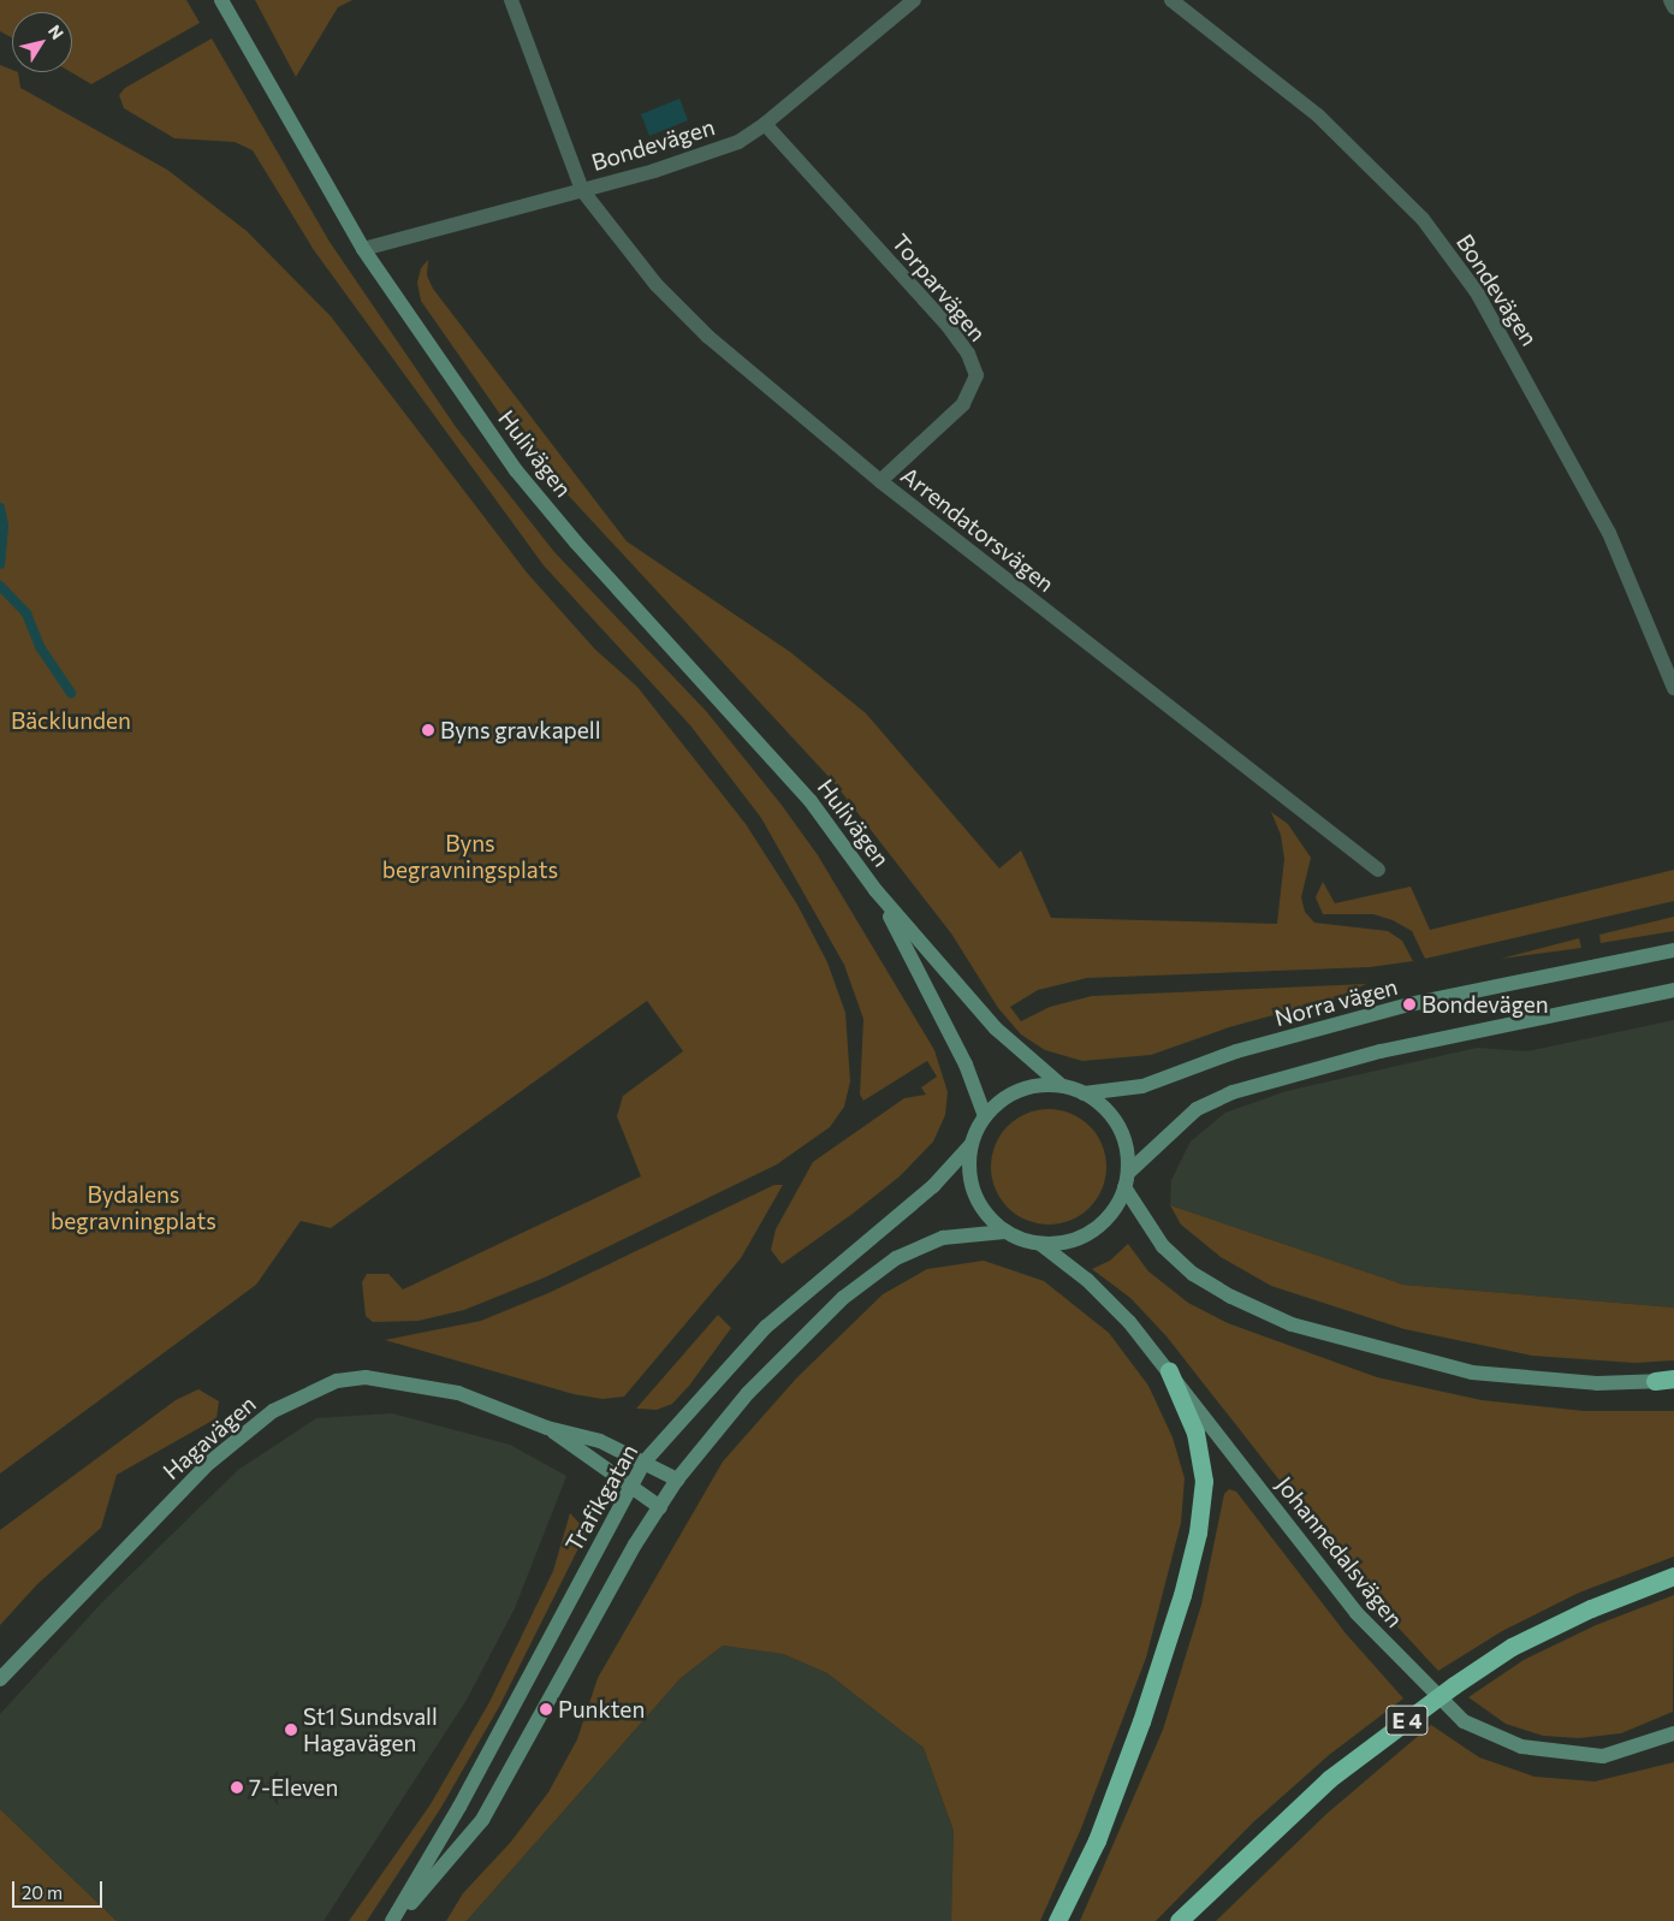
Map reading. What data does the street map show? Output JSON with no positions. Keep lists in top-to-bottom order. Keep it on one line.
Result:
{"streets":{"highway":["E 4"],"main road":["Hulivägen","Norra vägen","Hagavägen","Trafikgatan","Johannedalsvägen"],"street":["Bondevägen","Torparvägen","Arrendatorsvägen"]},"crossings":[["Bondevägen","Torparvägen"],["Bondevägen","Hulivägen"],["Bondevägen","Arrendatorsvägen"],["Torparvägen","Arrendatorsvägen"],["Hulivägen","Norra vägen"],["Hulivägen","Trafikgatan"],["Hulivägen","Johannedalsvägen"],["Norra vägen","Trafikgatan"],["Norra vägen","Johannedalsvägen"],["Hagavägen","Trafikgatan"],["Trafikgatan","Johannedalsvägen"]],"parks":["Bäcklunden","Byns begravningsplats","Bydalens begravningplats"],"places":["Byns gravkapell","Bondevägen","Punkten","St1 Sundsvall Hagavägen","7-Eleven"],"scale_bar":"20 m","north":"top right"}
